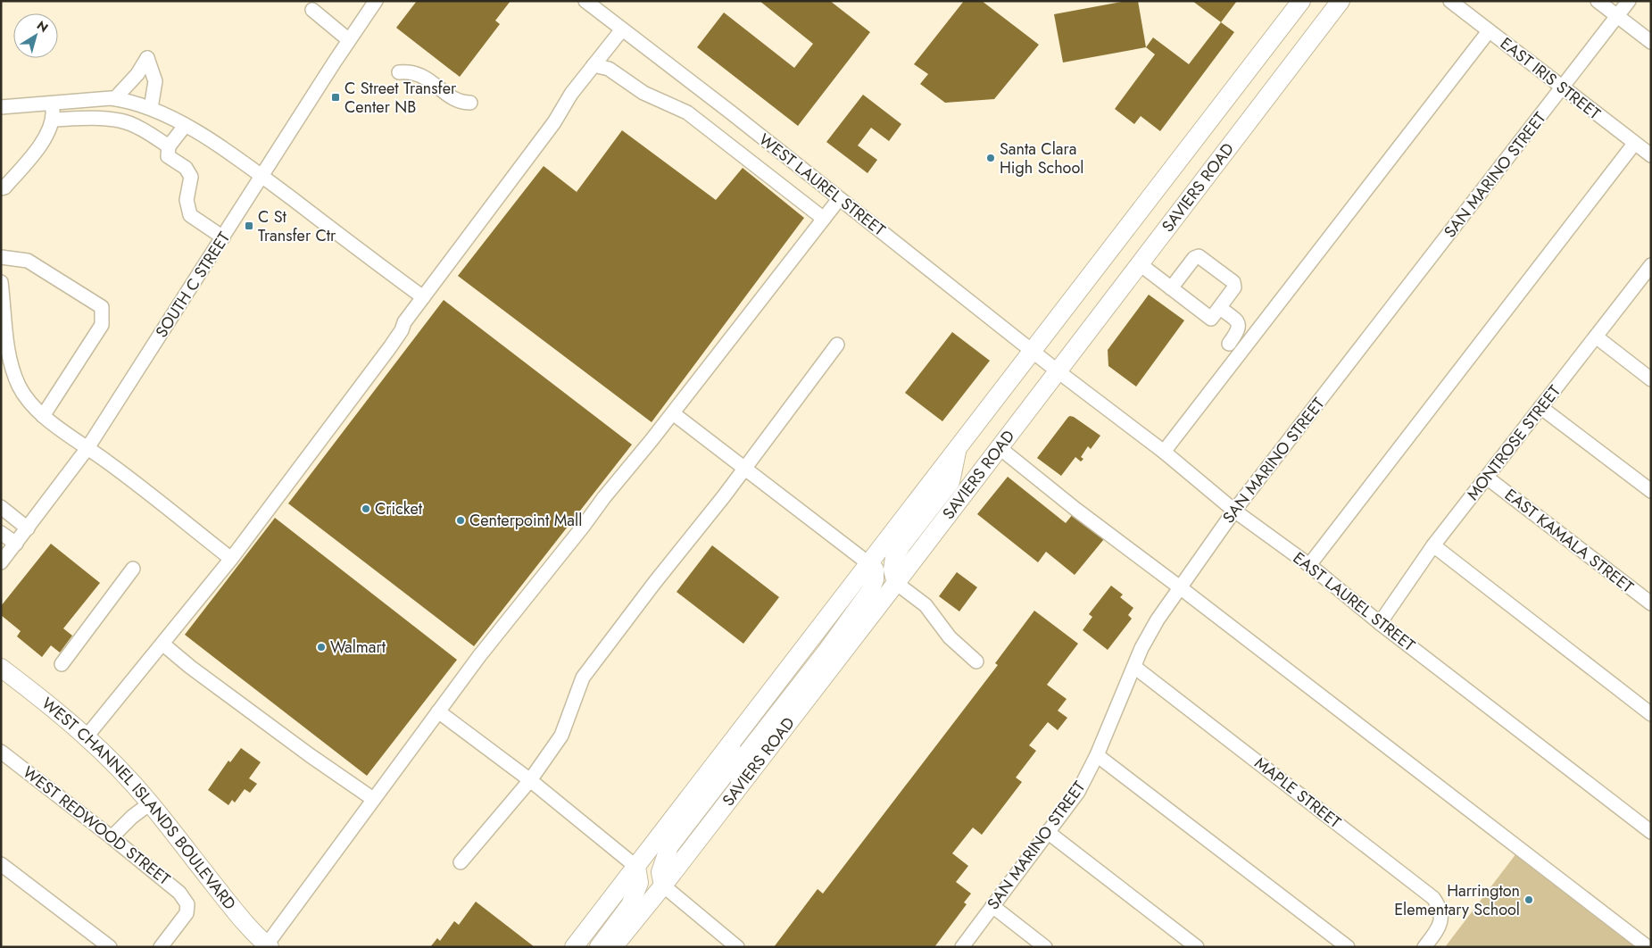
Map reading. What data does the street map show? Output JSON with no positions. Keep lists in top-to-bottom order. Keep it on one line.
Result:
{"streets":{"main road":["SAVIERS ROAD","WEST CHANNEL ISLANDS BOULEVARD"],"street":["EAST IRIS STREET","SAN MARINO STREET","WEST LAUREL STREET","SOUTH C STREET","MONTROSE STREET","EAST KAMALA STREET","EAST LAUREL STREET","MAPLE STREET","WEST REDWOOD STREET"]},"crossings":[["EAST IRIS STREET","SAN MARINO STREET"],["SAN MARINO STREET","EAST LAUREL STREET"],["SAN MARINO STREET","MAPLE STREET"],["WEST LAUREL STREET","SAVIERS ROAD"],["WEST LAUREL STREET","EAST LAUREL STREET"],["SAVIERS ROAD","EAST LAUREL STREET"],["MONTROSE STREET","EAST KAMALA STREET"],["MONTROSE STREET","EAST LAUREL STREET"]],"places":{"transit":["C Street Transfer Center NB","C St Transfer Ctr"],"other":["Santa Clara High School","Cricket","Centerpoint Mall","Walmart","Harrington Elementary School"]},"north":"top right"}
